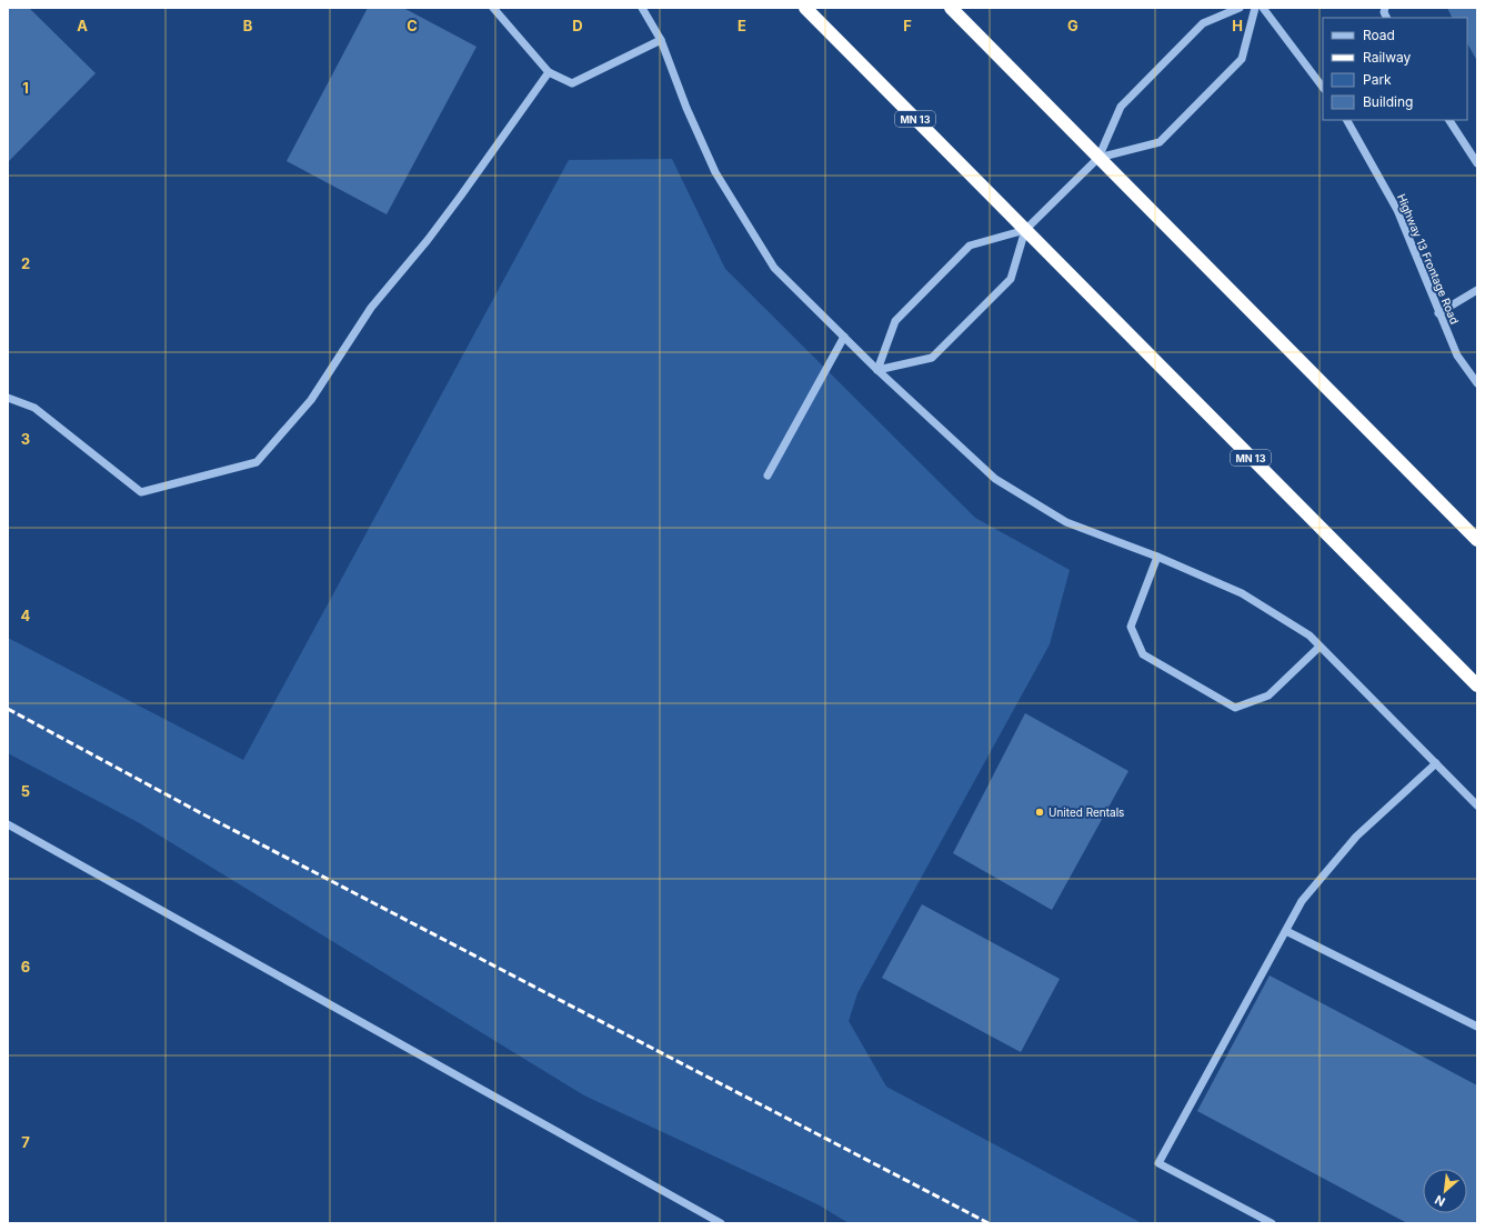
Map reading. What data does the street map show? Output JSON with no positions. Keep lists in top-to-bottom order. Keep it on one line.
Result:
{"streets":{"highway":["MN 13"],"street":["Highway 13 Frontage Road"]},"places":["United Rentals"],"legend":["Road","Railway","Park","Building"],"north":"bottom left","grid":{"columns":["A","B","C","D","E","F","G","H"],"rows":["1","2","3","4","5","6","7"]}}
